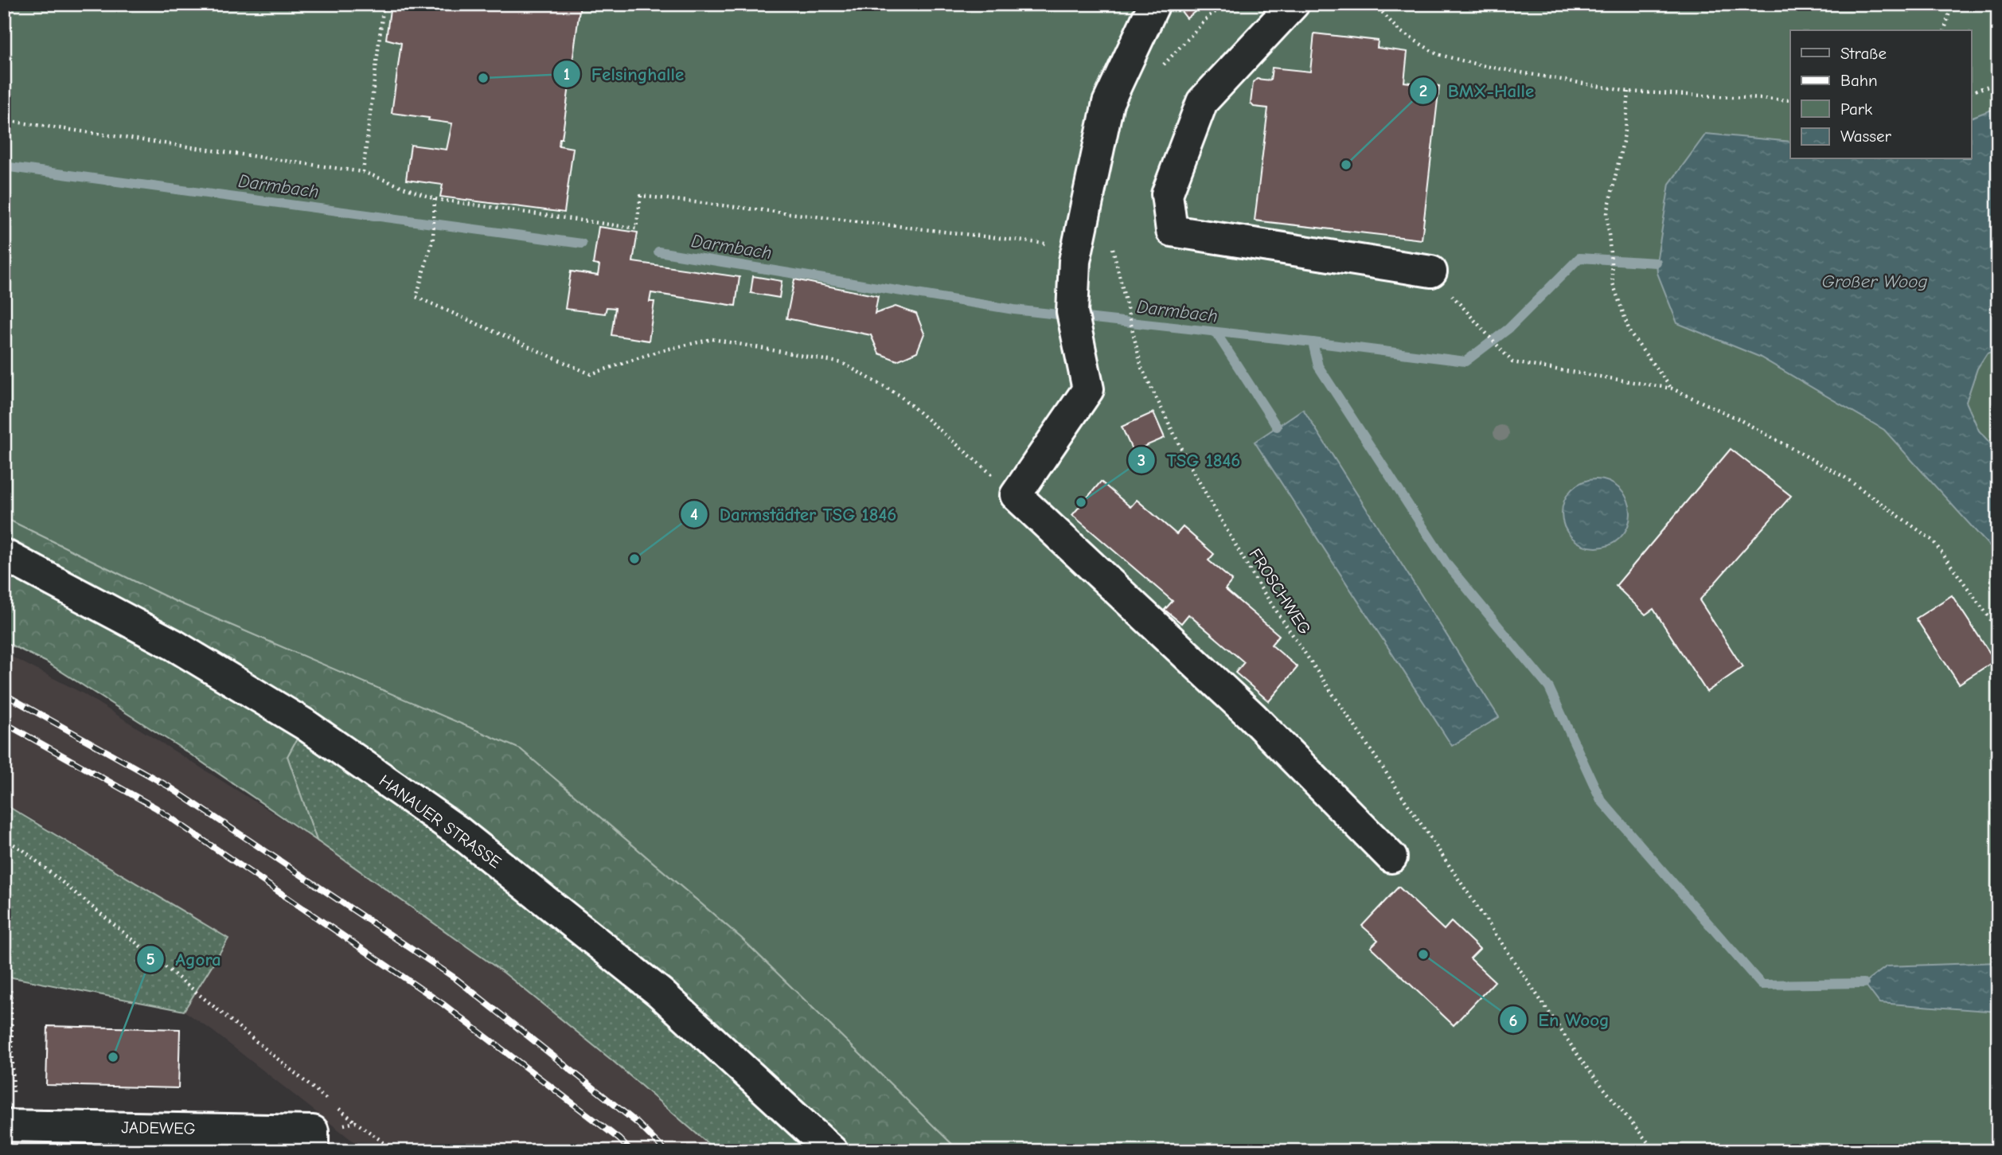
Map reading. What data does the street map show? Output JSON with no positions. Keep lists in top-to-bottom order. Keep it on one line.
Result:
{"streets":{"main road":["HANAUER STRASSE","JADEWEG"],"path":["FROSCHWEG"]},"water":["Darmbach","Großer Woog"],"places":["Felsinghalle","BMX-Halle","TSG 1846","Darmstädter TSG 1846","En Woog","Agora"],"legend":["Straße","Bahn","Park","Wasser"]}
